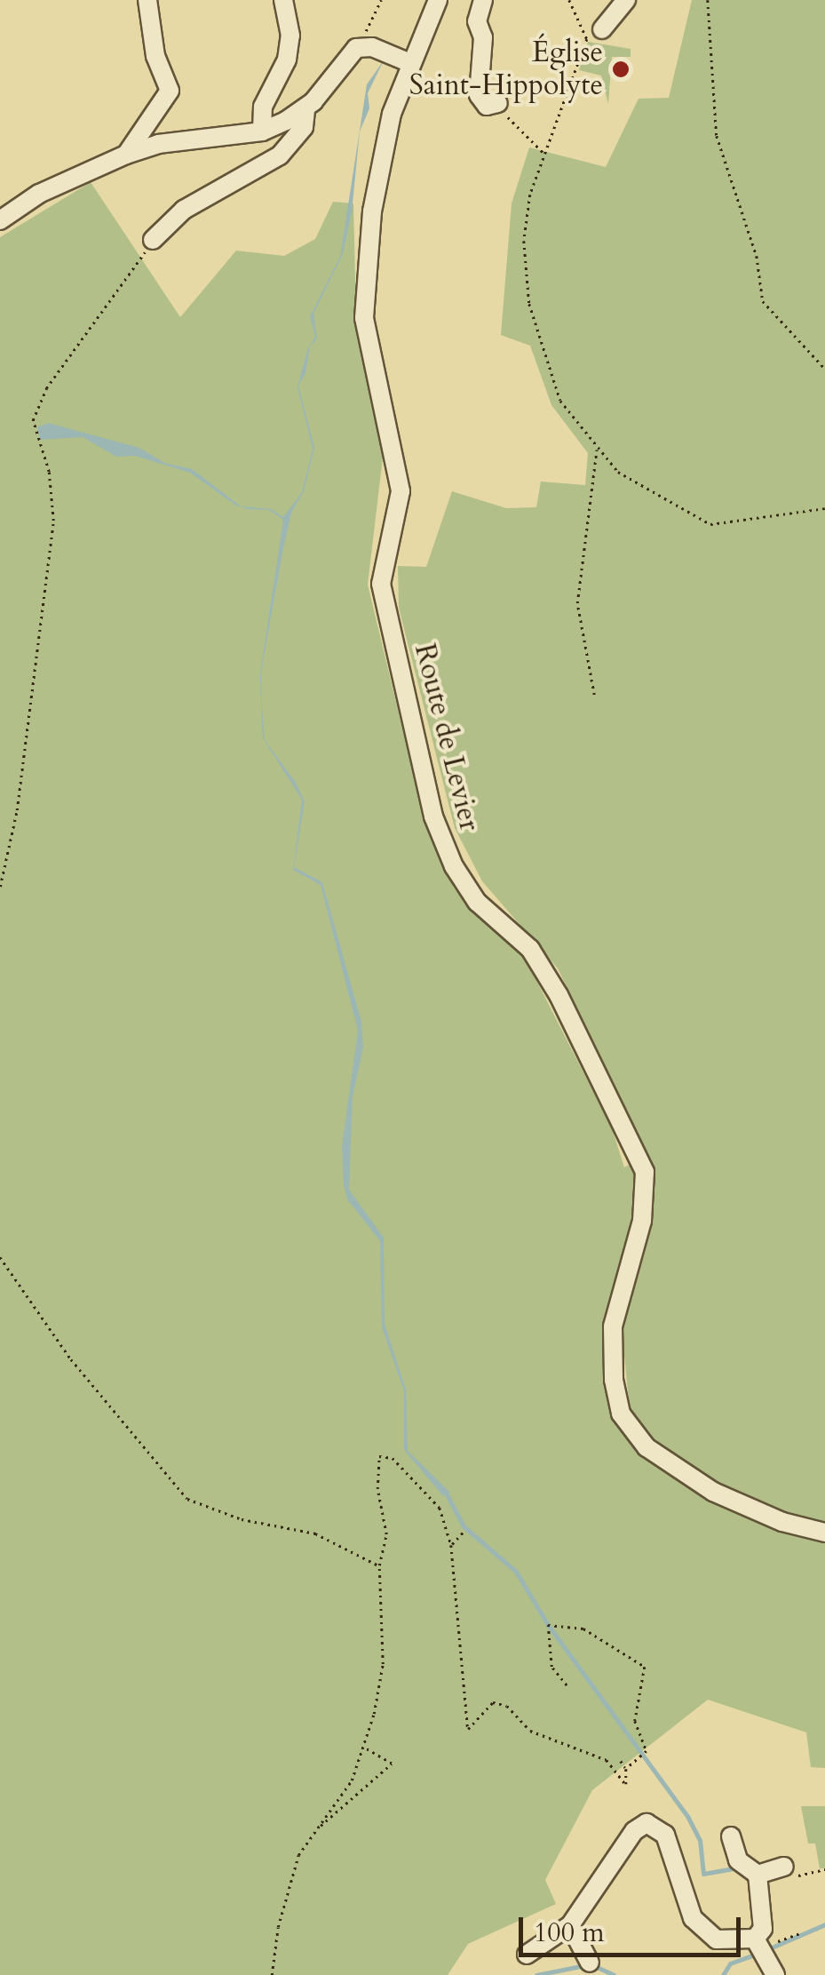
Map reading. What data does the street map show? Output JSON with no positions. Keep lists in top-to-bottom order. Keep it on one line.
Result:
{"streets":{"street":["Route de Levier"]},"places":["Église Saint-Hippolyte"],"scale_bar":"100 m"}
